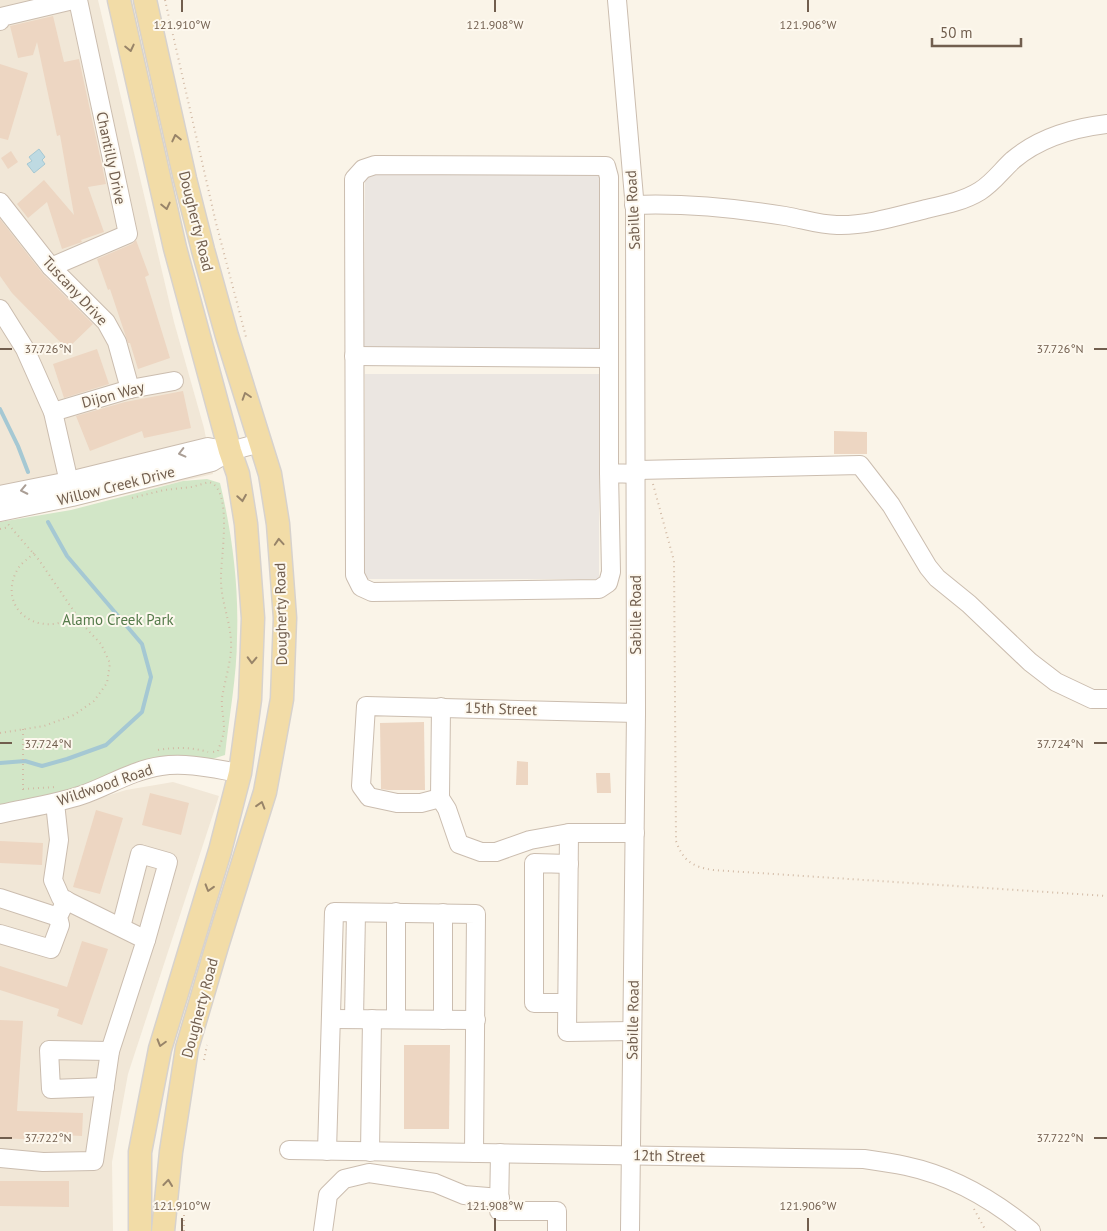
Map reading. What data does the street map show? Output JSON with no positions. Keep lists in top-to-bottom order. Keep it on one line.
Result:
{"streets":{"main road":["Dougherty Road"],"street":["Chantilly Drive","Sabille Road","Tuscany Drive","Dijon Way","Willow Creek Drive","15th Street","Wildwood Road","12th Street"]},"crossings":[["Chantilly Drive","Tuscany Drive"],["Sabille Road","15th Street"],["Sabille Road","12th Street"],["Dougherty Road","Willow Creek Drive"],["Dougherty Road","Wildwood Road"],["Tuscany Drive","Dijon Way"]],"parks":["Alamo Creek Park"],"scale_bar":"50 m","coordinates":["121.910°W","121.908°W","121.906°W","37.726°N","37.724°N","37.722°N"]}
